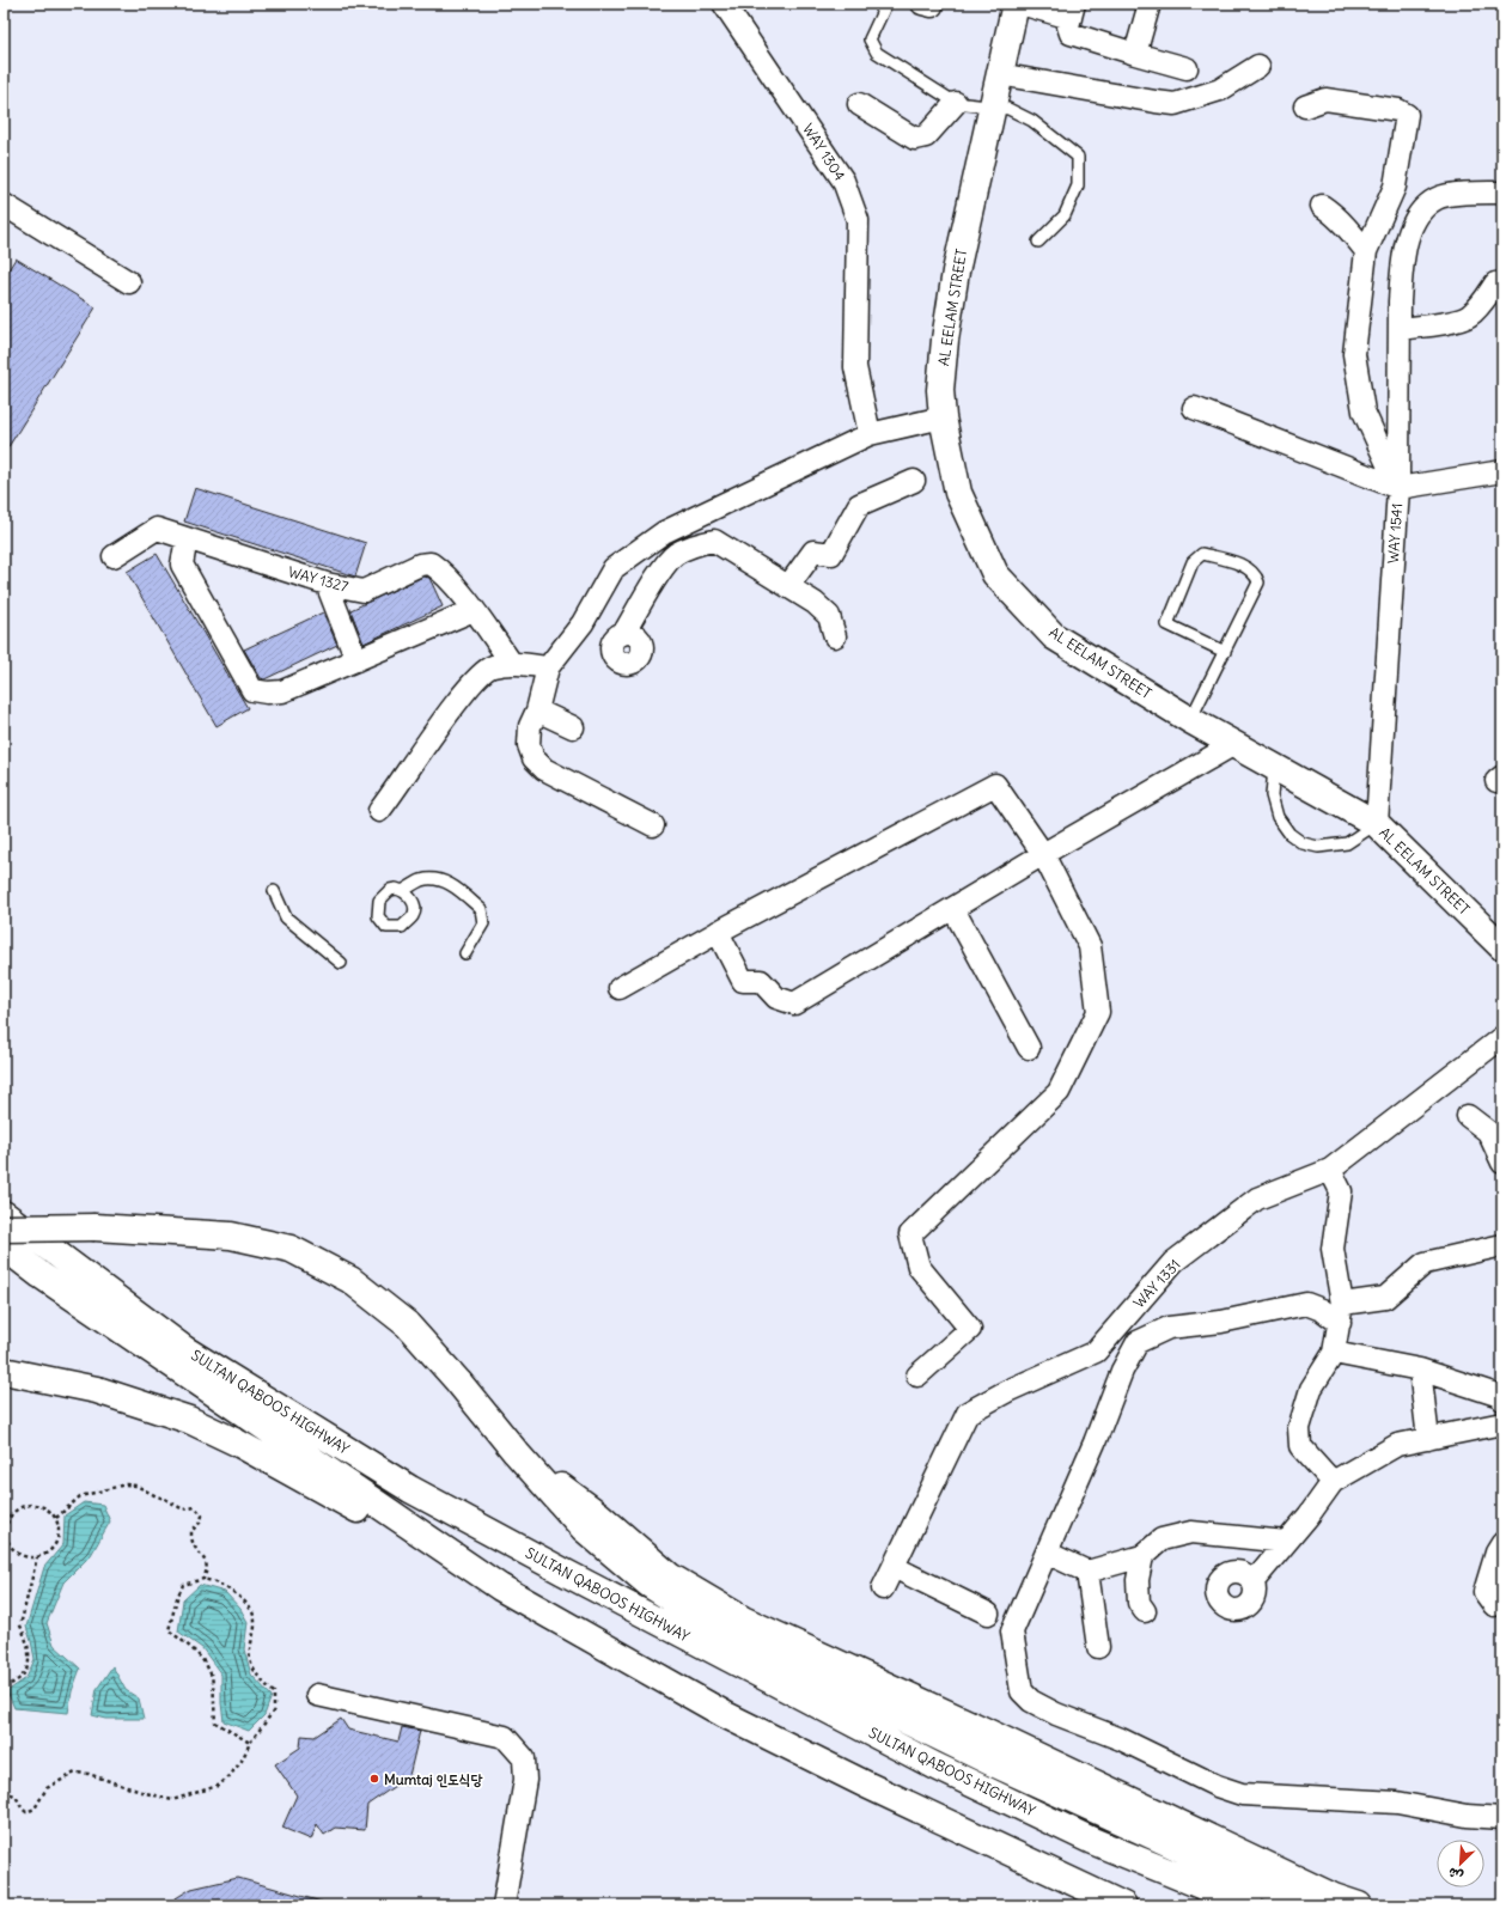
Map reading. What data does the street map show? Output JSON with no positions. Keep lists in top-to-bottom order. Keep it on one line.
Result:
{"streets":{"main road":["AL EELAM STREET","SULTAN QABOOS HIGHWAY"],"street":["WAY 1304","WAY 1541","WAY 1327","WAY 1331"]},"crossings":[["AL EELAM STREET","WAY 1541"]],"places":["Mumtaj 인도식당"],"north":"bottom left"}
